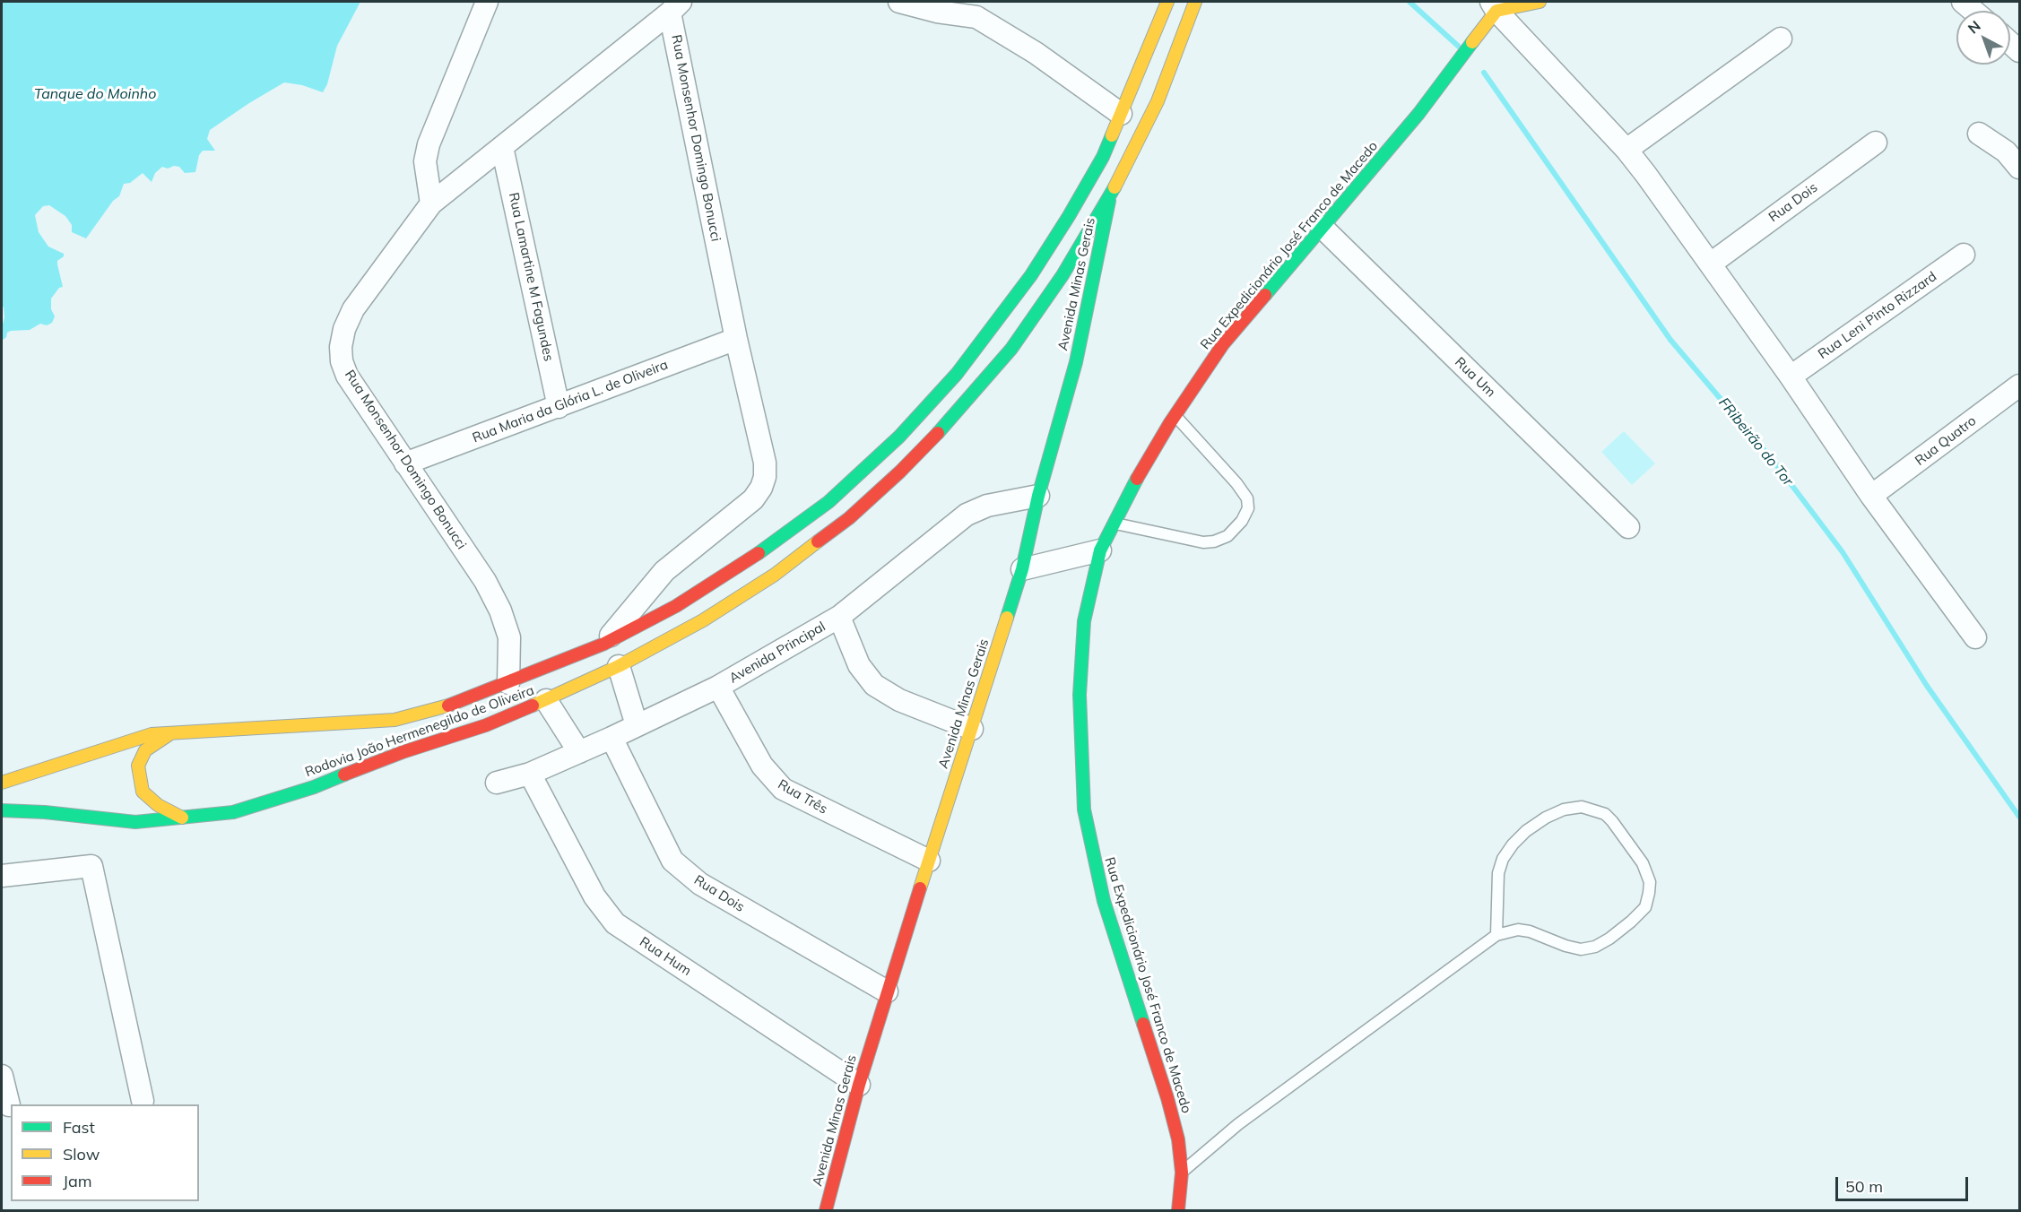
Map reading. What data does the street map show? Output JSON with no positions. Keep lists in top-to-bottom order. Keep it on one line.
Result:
{"streets":{"main road":["Rua Expedicionário José Franco de Macedo","Avenida Minas Gerais","Rodovia João Hermenegildo de Oliveira"],"street":["Rua Monsenhor Domingo Bonucci","Rua Dois","Rua Lamartine M Fagundes","Rua Leni Pinto Rizzard","Rua Um","Rua Maria da Glória L. de Oliveira","Rua Quatro","Avenida Principal","Rua Três","Rua Hum"]},"crossings":[["Rua Monsenhor Domingo Bonucci","Rua Lamartine M Fagundes"],["Rua Monsenhor Domingo Bonucci","Rua Maria da Glória L. de Oliveira"],["Rua Monsenhor Domingo Bonucci","Rodovia João Hermenegildo de Oliveira"],["Rua Dois","Avenida Minas Gerais"],["Rua Dois","Avenida Principal"],["Rua Expedicionário José Franco de Macedo","Rua Um"],["Rua Lamartine M Fagundes","Rua Maria da Glória L. de Oliveira"],["Avenida Minas Gerais","Avenida Principal"],["Avenida Minas Gerais","Rodovia João Hermenegildo de Oliveira"],["Avenida Minas Gerais","Rua Três"],["Avenida Minas Gerais","Rua Hum"],["Avenida Principal","Rua Três"],["Avenida Principal","Rua Hum"]],"water":["Tanque do Moinho","FRibeirão do Tor"],"legend":["Fast","Slow","Jam"],"scale_bar":"50 m","north":"top left"}
